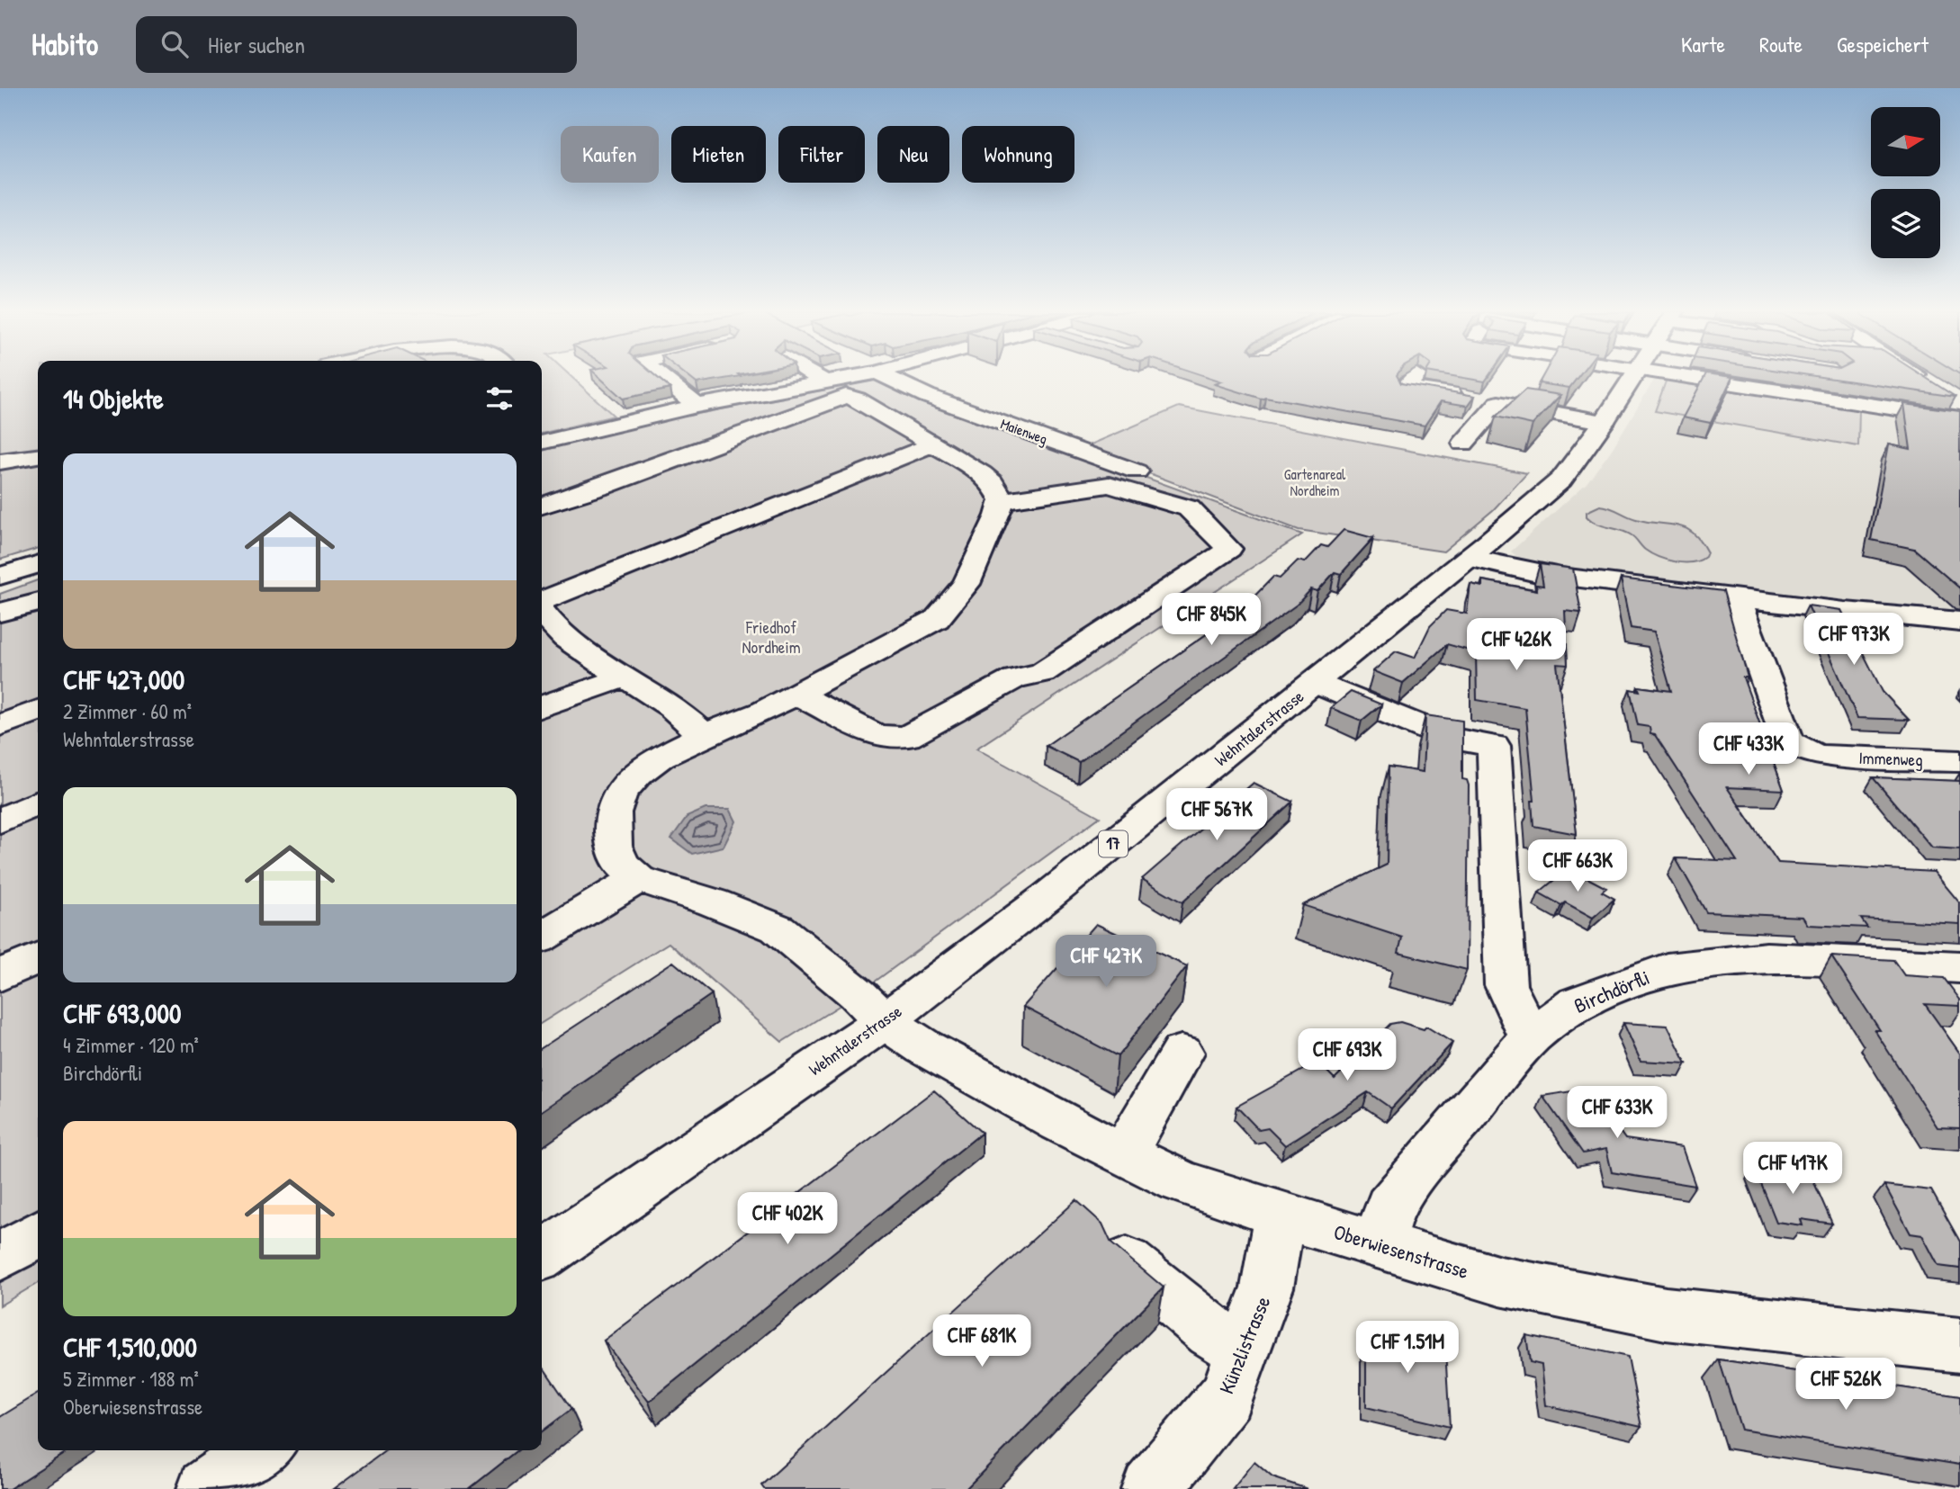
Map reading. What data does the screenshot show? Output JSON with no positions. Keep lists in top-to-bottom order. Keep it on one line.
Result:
{"streets":{"street":["Maienweg","Wehntalerstrasse","Immenweg","17","Birchdörfli","Oberwiesenstrasse","Künzlistrasse"]},"crossings":[["Wehntalerstrasse","Oberwiesenstrasse"],["Birchdörfli","Oberwiesenstrasse"],["Oberwiesenstrasse","Künzlistrasse"]],"parks":["Gartenareal Nordheim","Friedhof Nordheim"],"north":"right","page":{"header":"Habito","search":"Hier suchen","nav":["Karte","Route","Gespeichert"],"chip":["Kaufen","Mieten","Filter","Neu","Wohnung"],"heading":"14 Objekte","list":[{"name":"CHF 427,000","note":"2 Zimmer · 60 m² · Wehntalerstrasse"},{"name":"CHF 693,000","note":"4 Zimmer · 120 m² · Birchdörfli"},{"name":"CHF 1,510,000","note":"5 Zimmer · 188 m² · Oberwiesenstrasse"}],"price":["CHF 845K","CHF 973K","CHF 426K","CHF 433K","CHF 567K","CHF 663K","CHF 427K","CHF 693K","CHF 633K","CHF 417K","CHF 402K","CHF 681K","CHF 1.51M","CHF 526K"]}}
